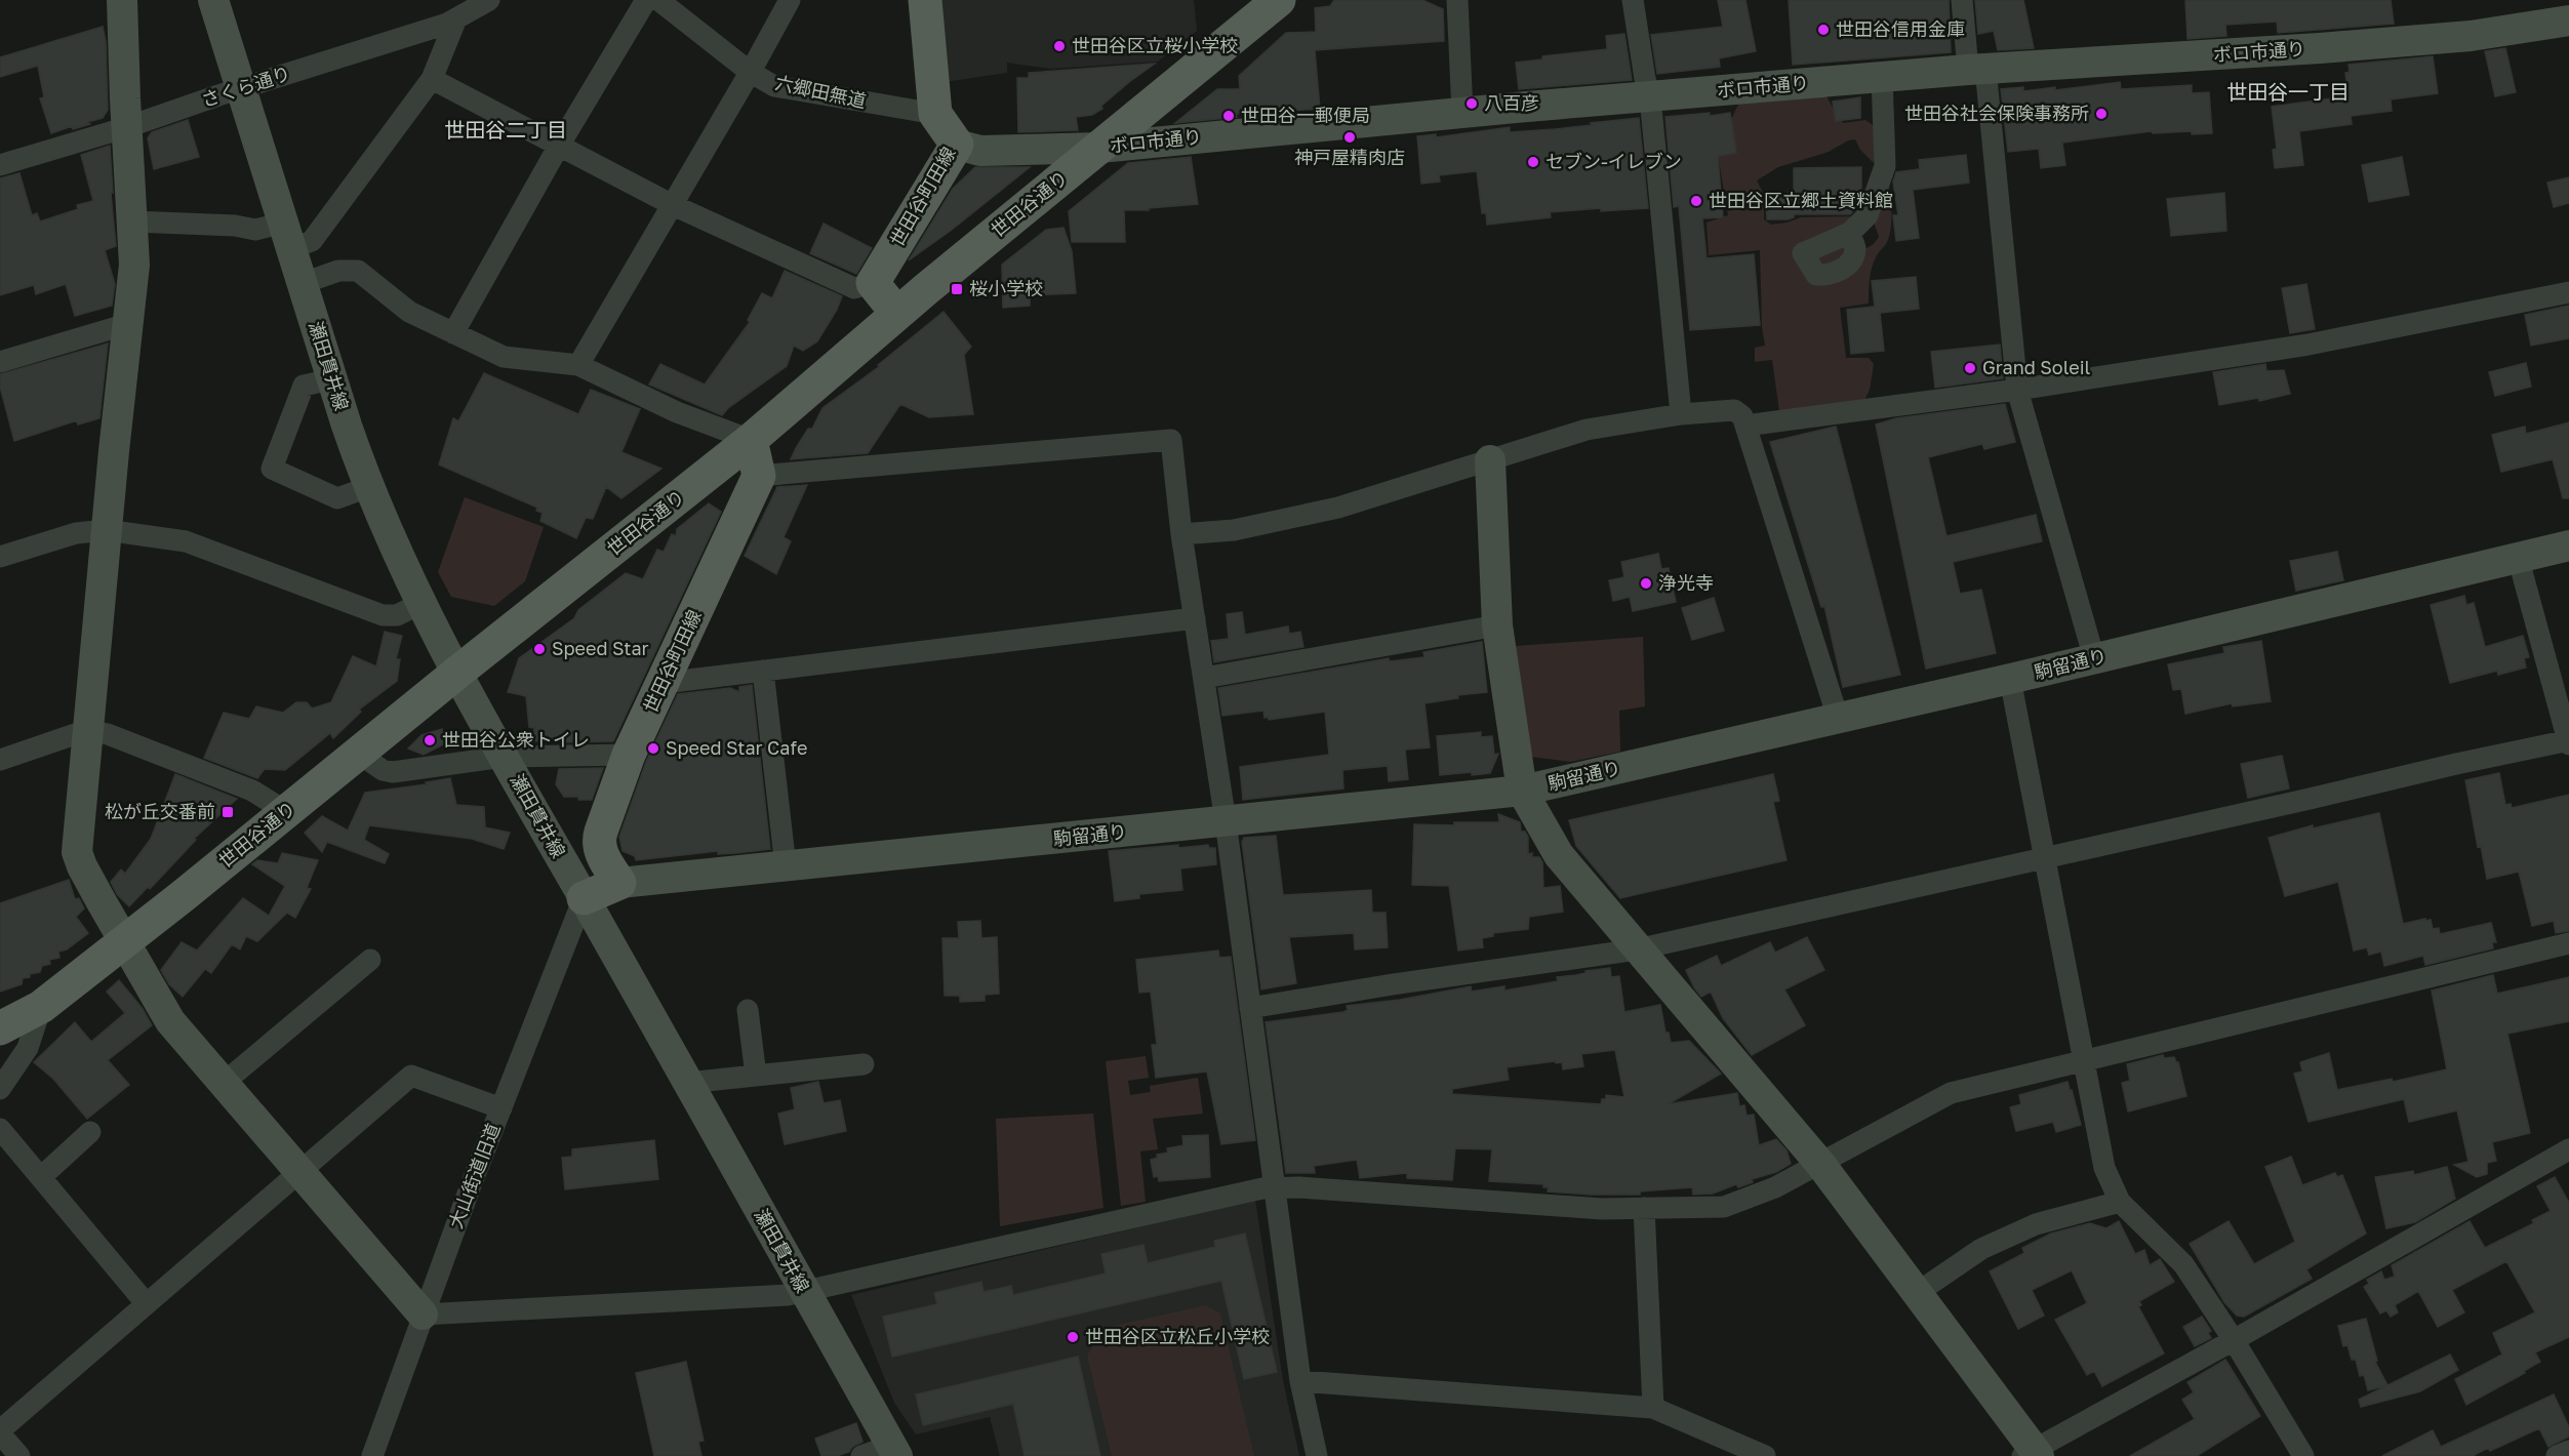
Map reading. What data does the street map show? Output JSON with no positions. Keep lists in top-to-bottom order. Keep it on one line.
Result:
{"streets":{"main road":["世田谷町田線","世田谷通り","駒留通り"],"street":["ボロ市通り","さくら通り","六郷田無道","瀬田貫井線","大山街道旧道"]},"crossings":[["ボロ市通り","世田谷町田線"],["ボロ市通り","世田谷通り"],["さくら通り","瀬田貫井線"],["六郷田無道","世田谷町田線"],["世田谷町田線","駒留通り"],["世田谷通り","瀬田貫井線"],["瀬田貫井線","駒留通り"],["瀬田貫井線","大山街道旧道"],["駒留通り","大山街道旧道"]],"districts":["世田谷一丁目","世田谷二丁目"],"places":{"other":["世田谷信用金庫","世田谷区立桜小学校","八百彦","世田谷社会保険事務所","世田谷一郵便局","神戸屋精肉店","セブン-イレブン","世田谷区立郷土資料館","Grand Soleil","浄光寺","Speed Star","世田谷公衆トイレ","Speed Star Cafe","世田谷区立松丘小学校"],"transit":["桜小学校","松が丘交番前"]}}
